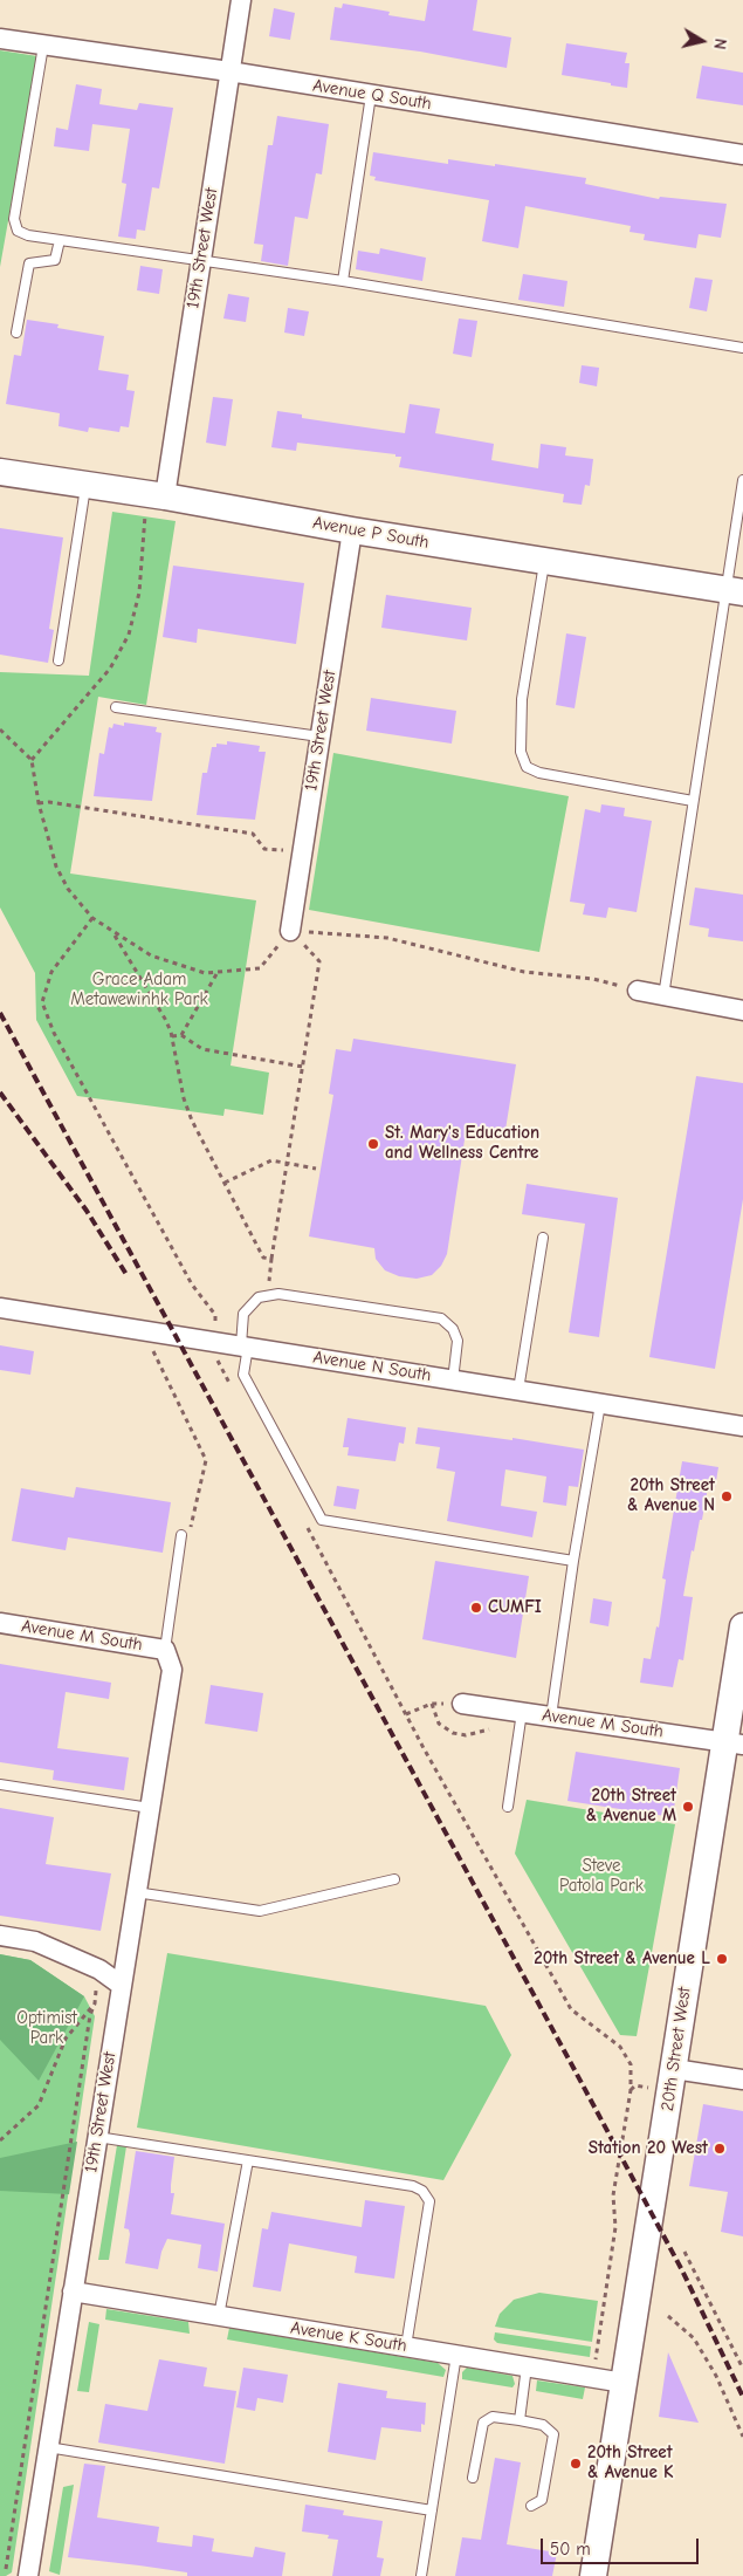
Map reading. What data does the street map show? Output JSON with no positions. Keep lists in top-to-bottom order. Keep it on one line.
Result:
{"streets":{"main road":["Avenue P South","20th Street West"],"street":["Avenue Q South","19th Street West","Avenue N South","Avenue M South","Avenue K South"]},"crossings":[["Avenue Q South","19th Street West"],["19th Street West","Avenue P South"],["19th Street West","Avenue M South"],["19th Street West","Avenue K South"],["Avenue M South","20th Street West"],["20th Street West","Avenue K South"]],"parks":["Grace Adam Metawewinhk Park","Steve Patola Park","Optimist Park"],"places":["St. Mary's Education and Wellness Centre","20th Street & Avenue N","CUMFI","20th Street & Avenue M","20th Street & Avenue L","Station 20 West","20th Street & Avenue K"],"scale_bar":"50 m","north":"right"}
